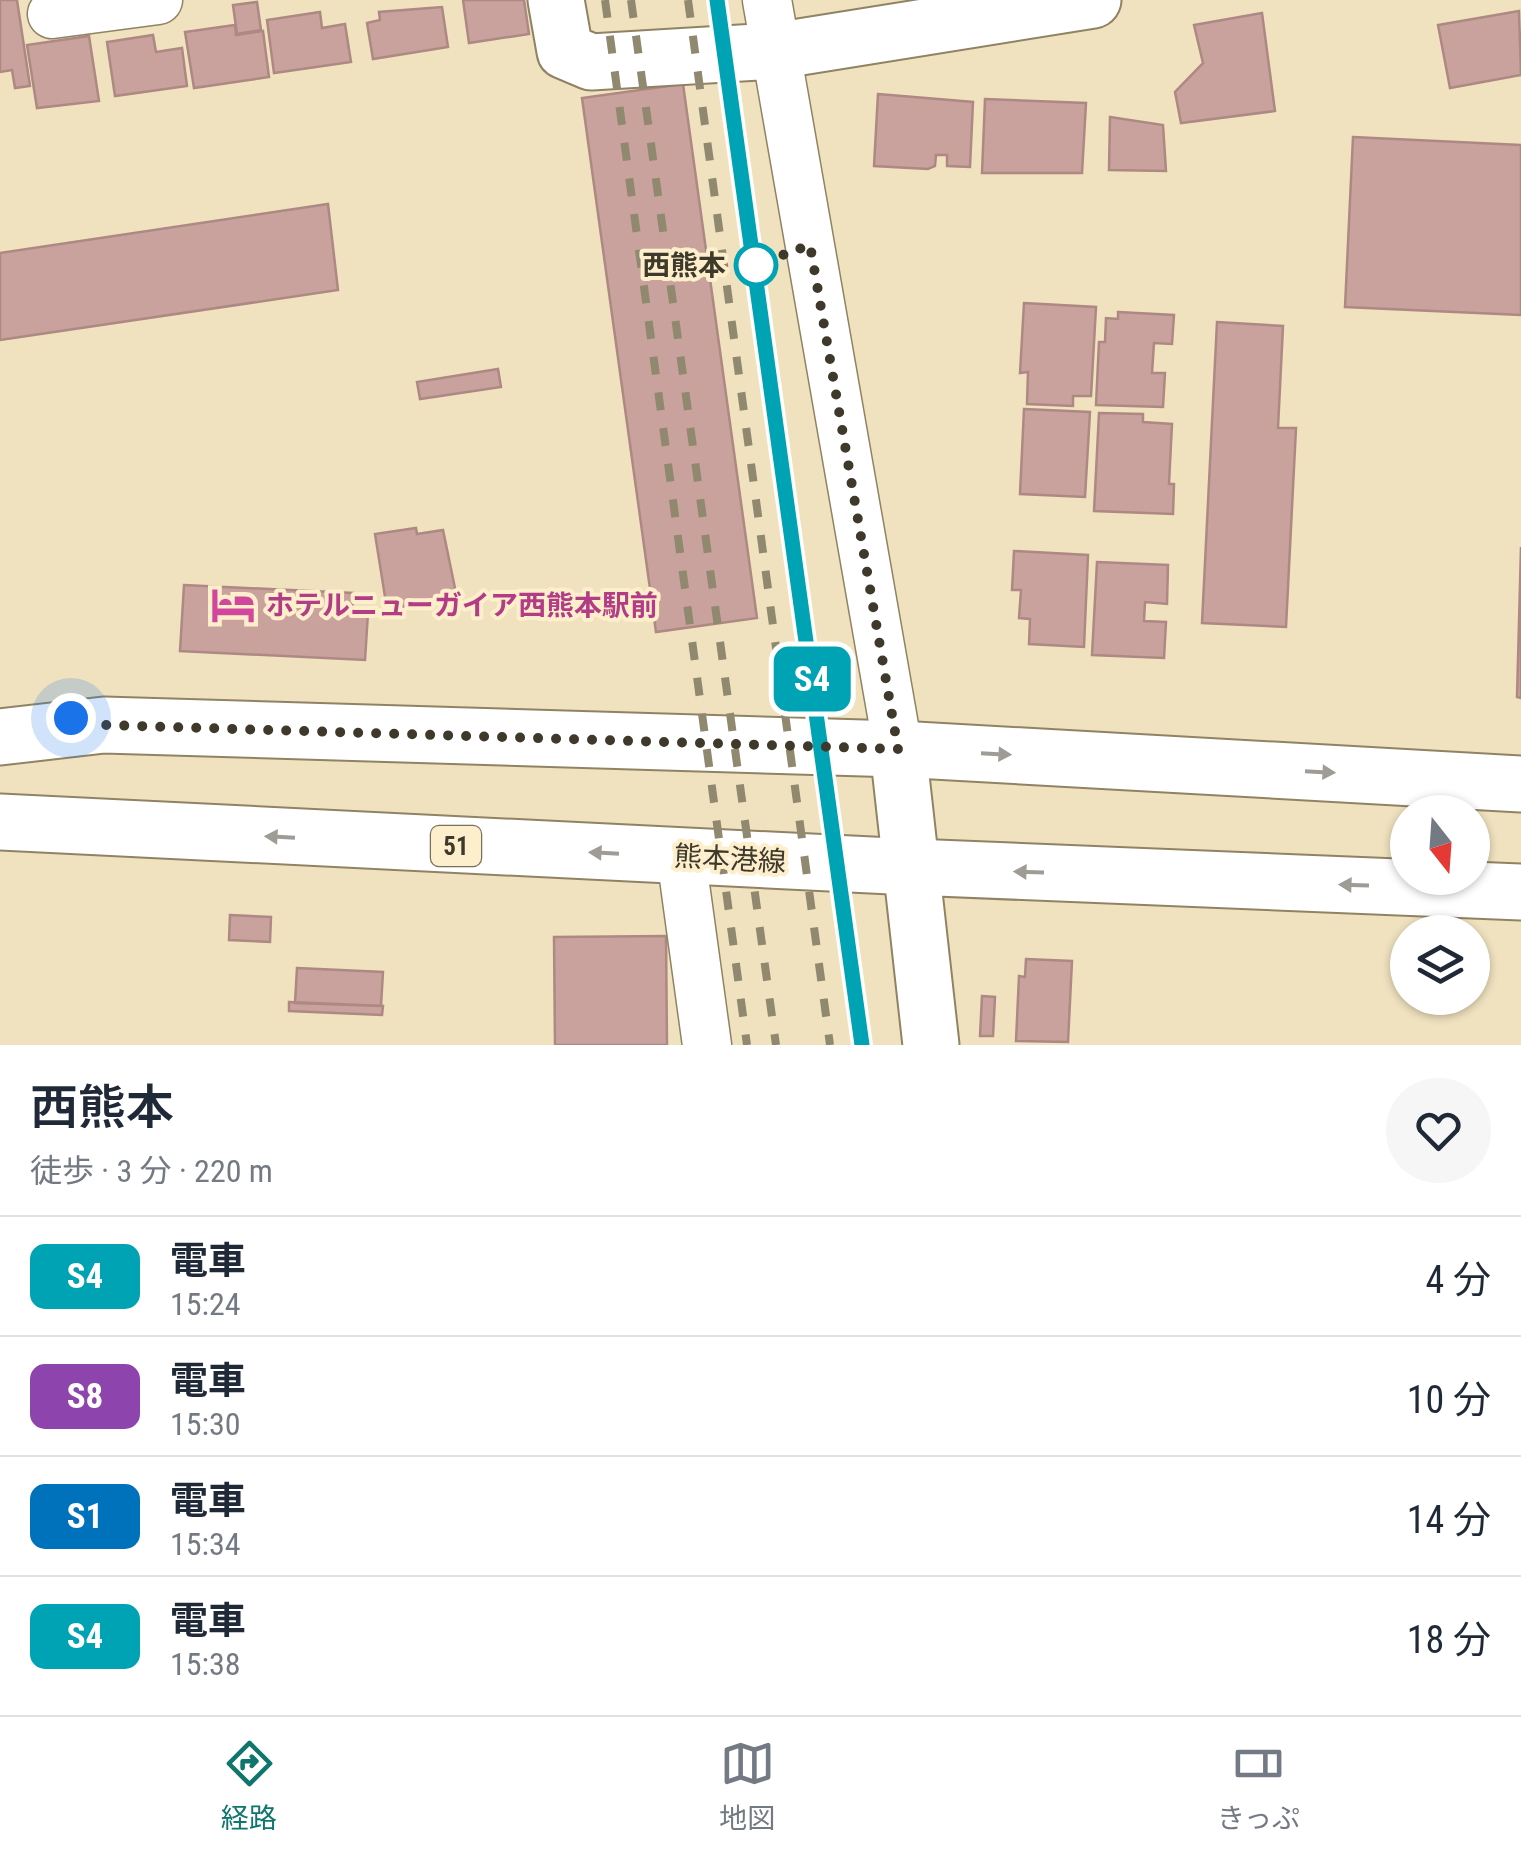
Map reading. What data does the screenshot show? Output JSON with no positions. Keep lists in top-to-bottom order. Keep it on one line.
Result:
{"streets":{"main road":["51","熊本港線"]},"places":{"other":["西熊本"],"hotel":["ホテルニューガイア西熊本駅前"]},"north":"bottom","page":{"on_map":"S4","heading":["西熊本","徒歩 · 3 分 · 220 m"],"list":[{"mark":"S4","name":"電車","note":"15:24","value":"4 分"},{"mark":"S8","name":"電車","note":"15:30","value":"10 分"},{"mark":"S1","name":"電車","note":"15:34","value":"14 分"},{"mark":"S4","name":"電車","note":"15:38","value":"18 分"}],"tabs":["経路","地図","きっぷ"]}}
